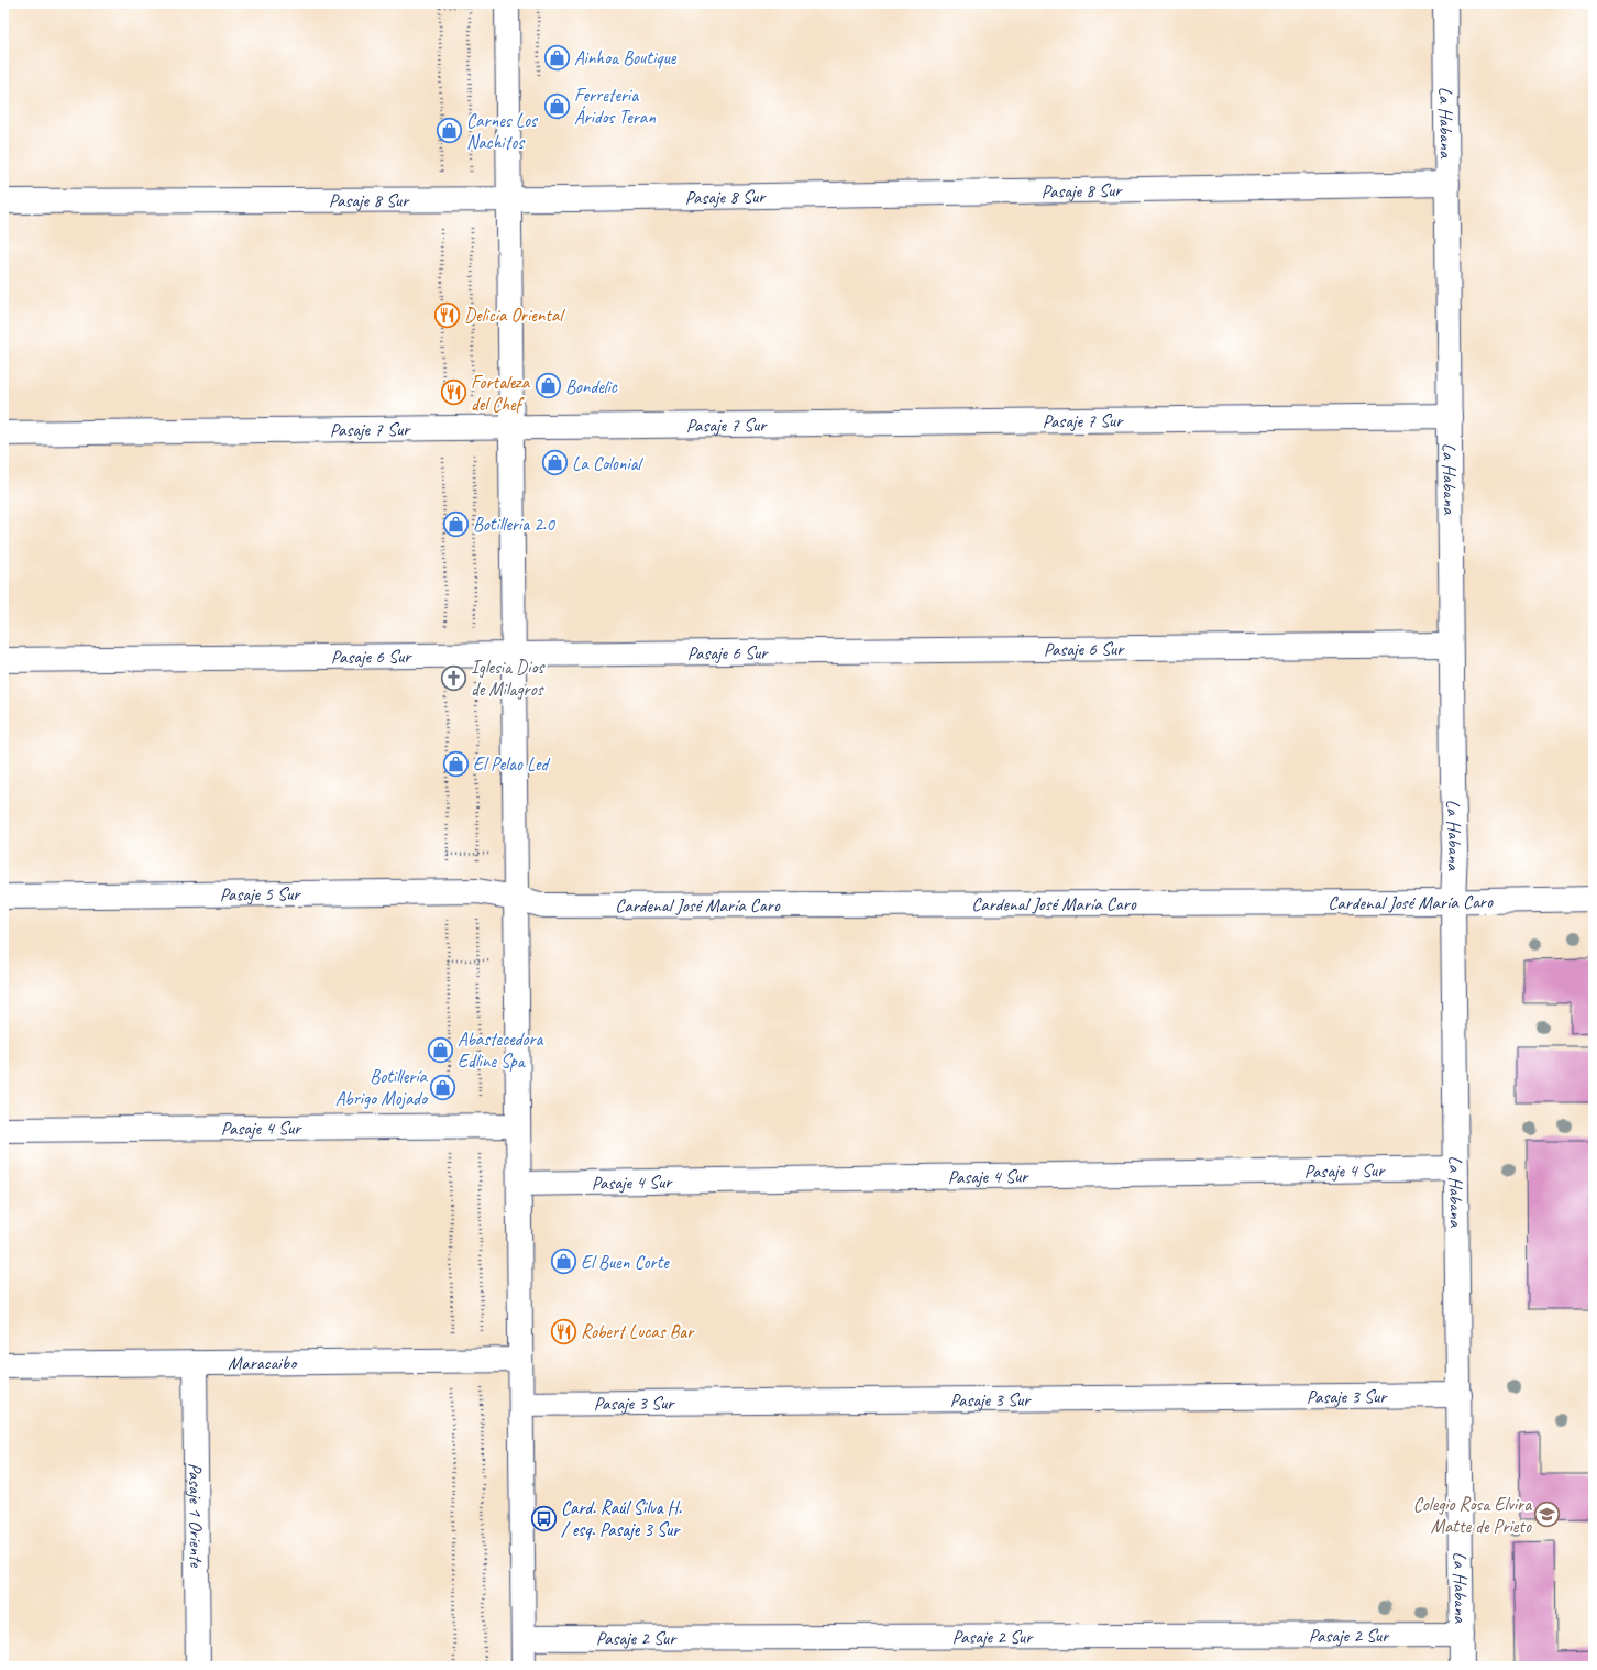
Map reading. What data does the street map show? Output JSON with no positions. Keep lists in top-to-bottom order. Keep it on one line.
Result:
{"streets":{"street":["La Habana","Pasaje 8 Sur","Pasaje 7 Sur","Pasaje 6 Sur","Pasaje 5 Sur","Cardenal José María Caro","Pasaje 4 Sur","Maracaibo","Pasaje 3 Sur","Pasaje 1 Oriente","Pasaje 2 Sur"]},"crossings":[["La Habana","Pasaje 8 Sur"],["La Habana","Pasaje 7 Sur"],["La Habana","Pasaje 6 Sur"],["La Habana","Cardenal José María Caro"],["La Habana","Pasaje 4 Sur"],["La Habana","Pasaje 3 Sur"],["La Habana","Pasaje 2 Sur"],["Pasaje 5 Sur","Cardenal José María Caro"],["Maracaibo","Pasaje 1 Oriente"]],"places":{"shop":["Ainhoa Boutique","Ferreteria Áridos Teran","Carnes Los Nachitos","Bondelic","La Colonial","Botilleria 2.0","El Pelao Led","Abastecedora Edline Spa","Botillería Abrigo Mojado","El Buen Corte"],"restaurant":["Delicia Oriental","Fortaleza del Chef","Robert Lucas Bar"],"church":["Iglesia Dios de Milagros"],"school or university":["Colegio Rosa Elvira Matte de Prieto"],"bus stop":["Card. Raúl Silva H. / esq. Pasaje 3 Sur"]}}
